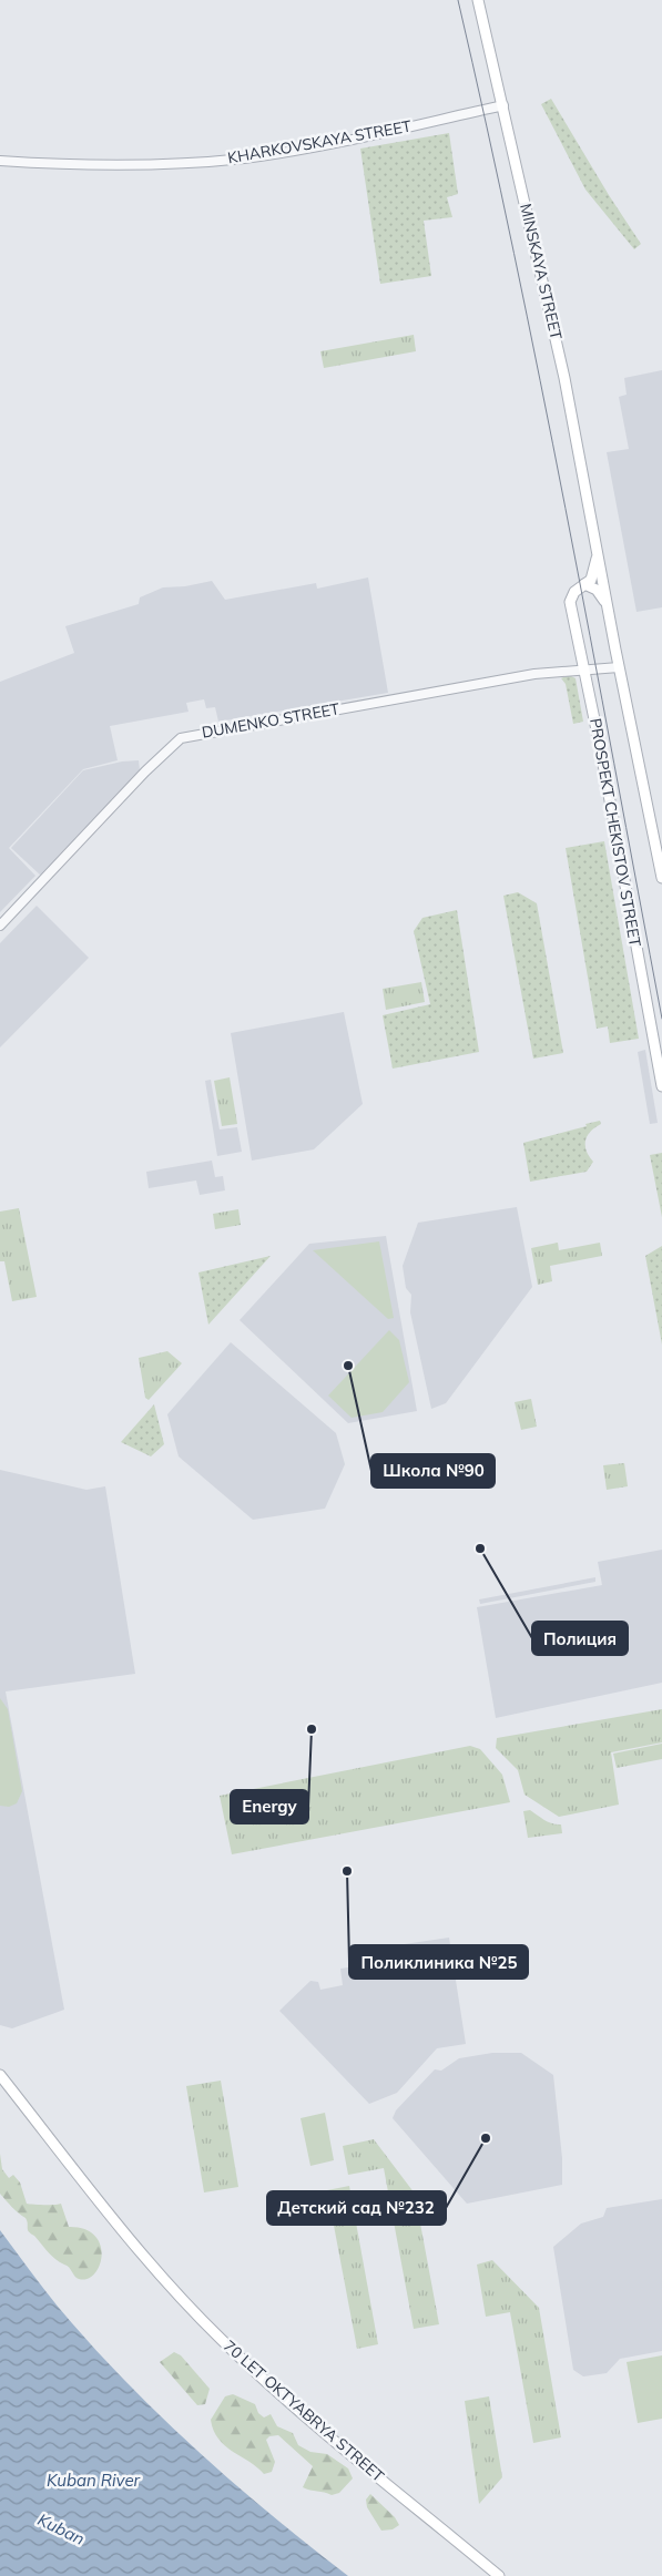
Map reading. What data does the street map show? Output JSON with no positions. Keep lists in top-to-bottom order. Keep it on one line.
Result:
{"streets":{"main road":["MINSKAYA STREET","PROSPEKT CHEKISTOV STREET","70 LET OKTYABRYA STREET"],"street":["KHARKOVSKAYA STREET","DUMENKO STREET"]},"crossings":[["KHARKOVSKAYA STREET","MINSKAYA STREET"],["MINSKAYA STREET","PROSPEKT CHEKISTOV STREET"],["DUMENKO STREET","PROSPEKT CHEKISTOV STREET"]],"water":["Kuban River","Kuban"],"places":["Школа №90","Полиция","Energy","Поликлиника №25","Детский сад №232"]}
